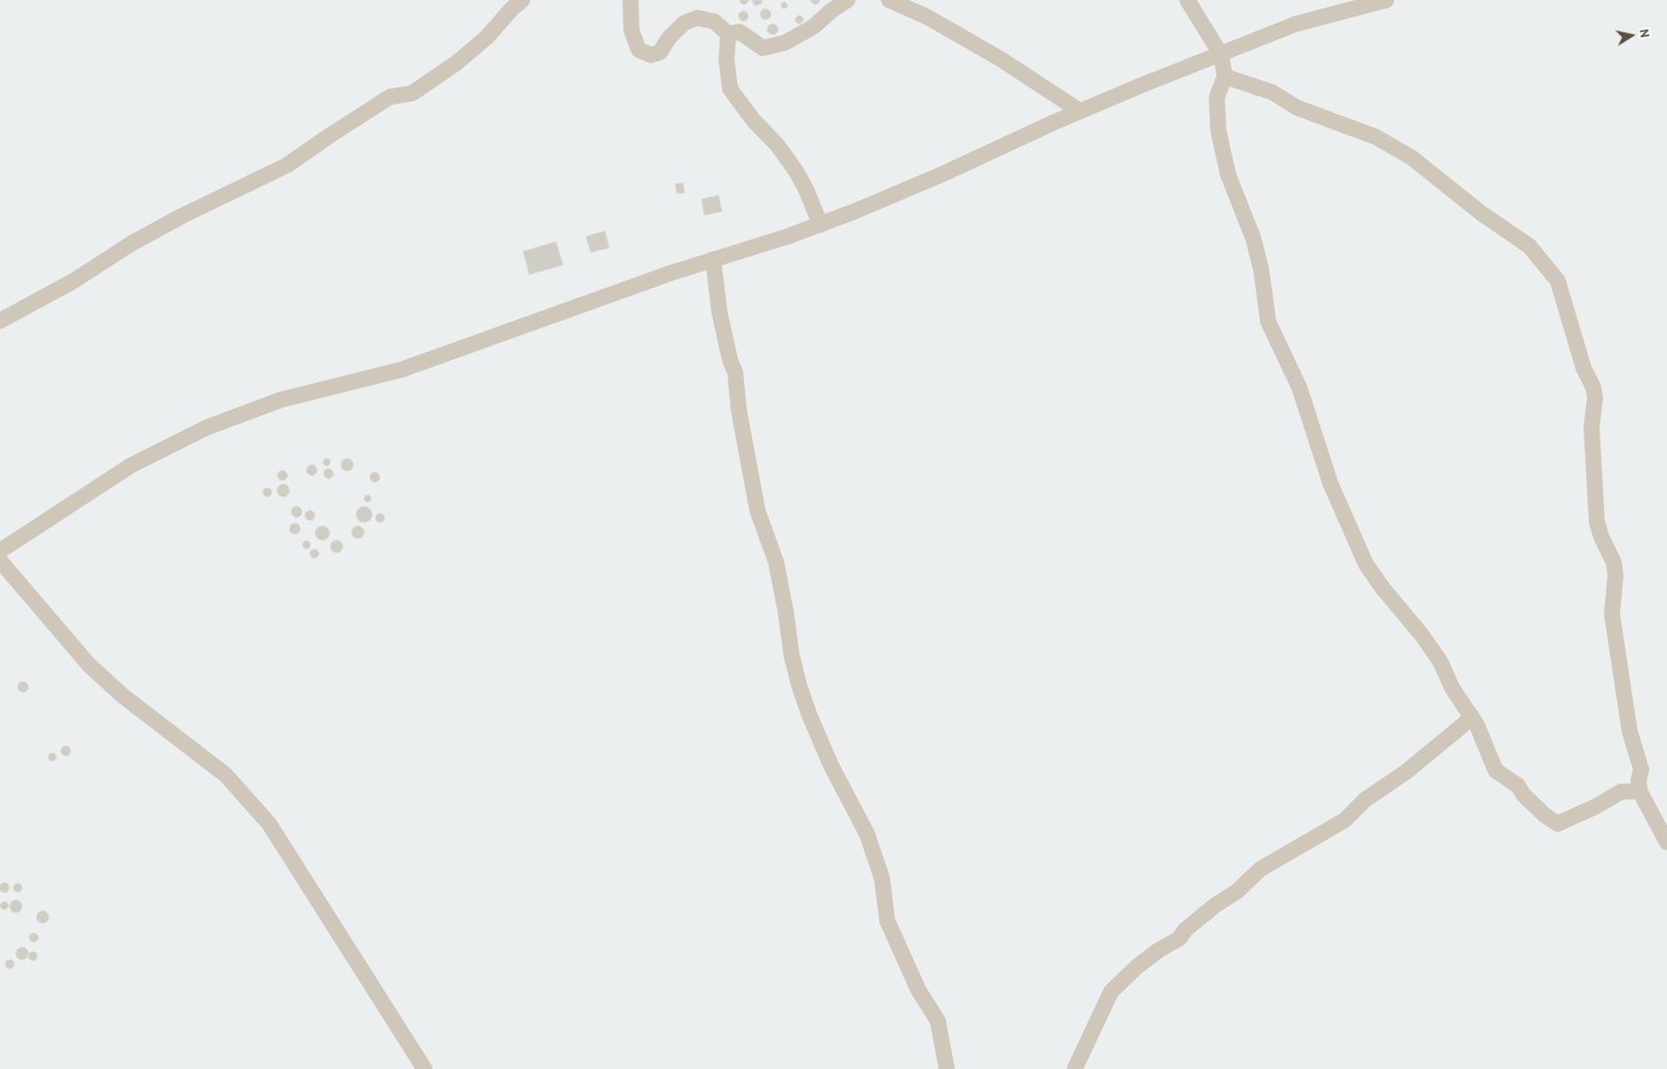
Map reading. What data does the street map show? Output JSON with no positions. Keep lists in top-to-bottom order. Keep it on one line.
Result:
{"north":"right"}
